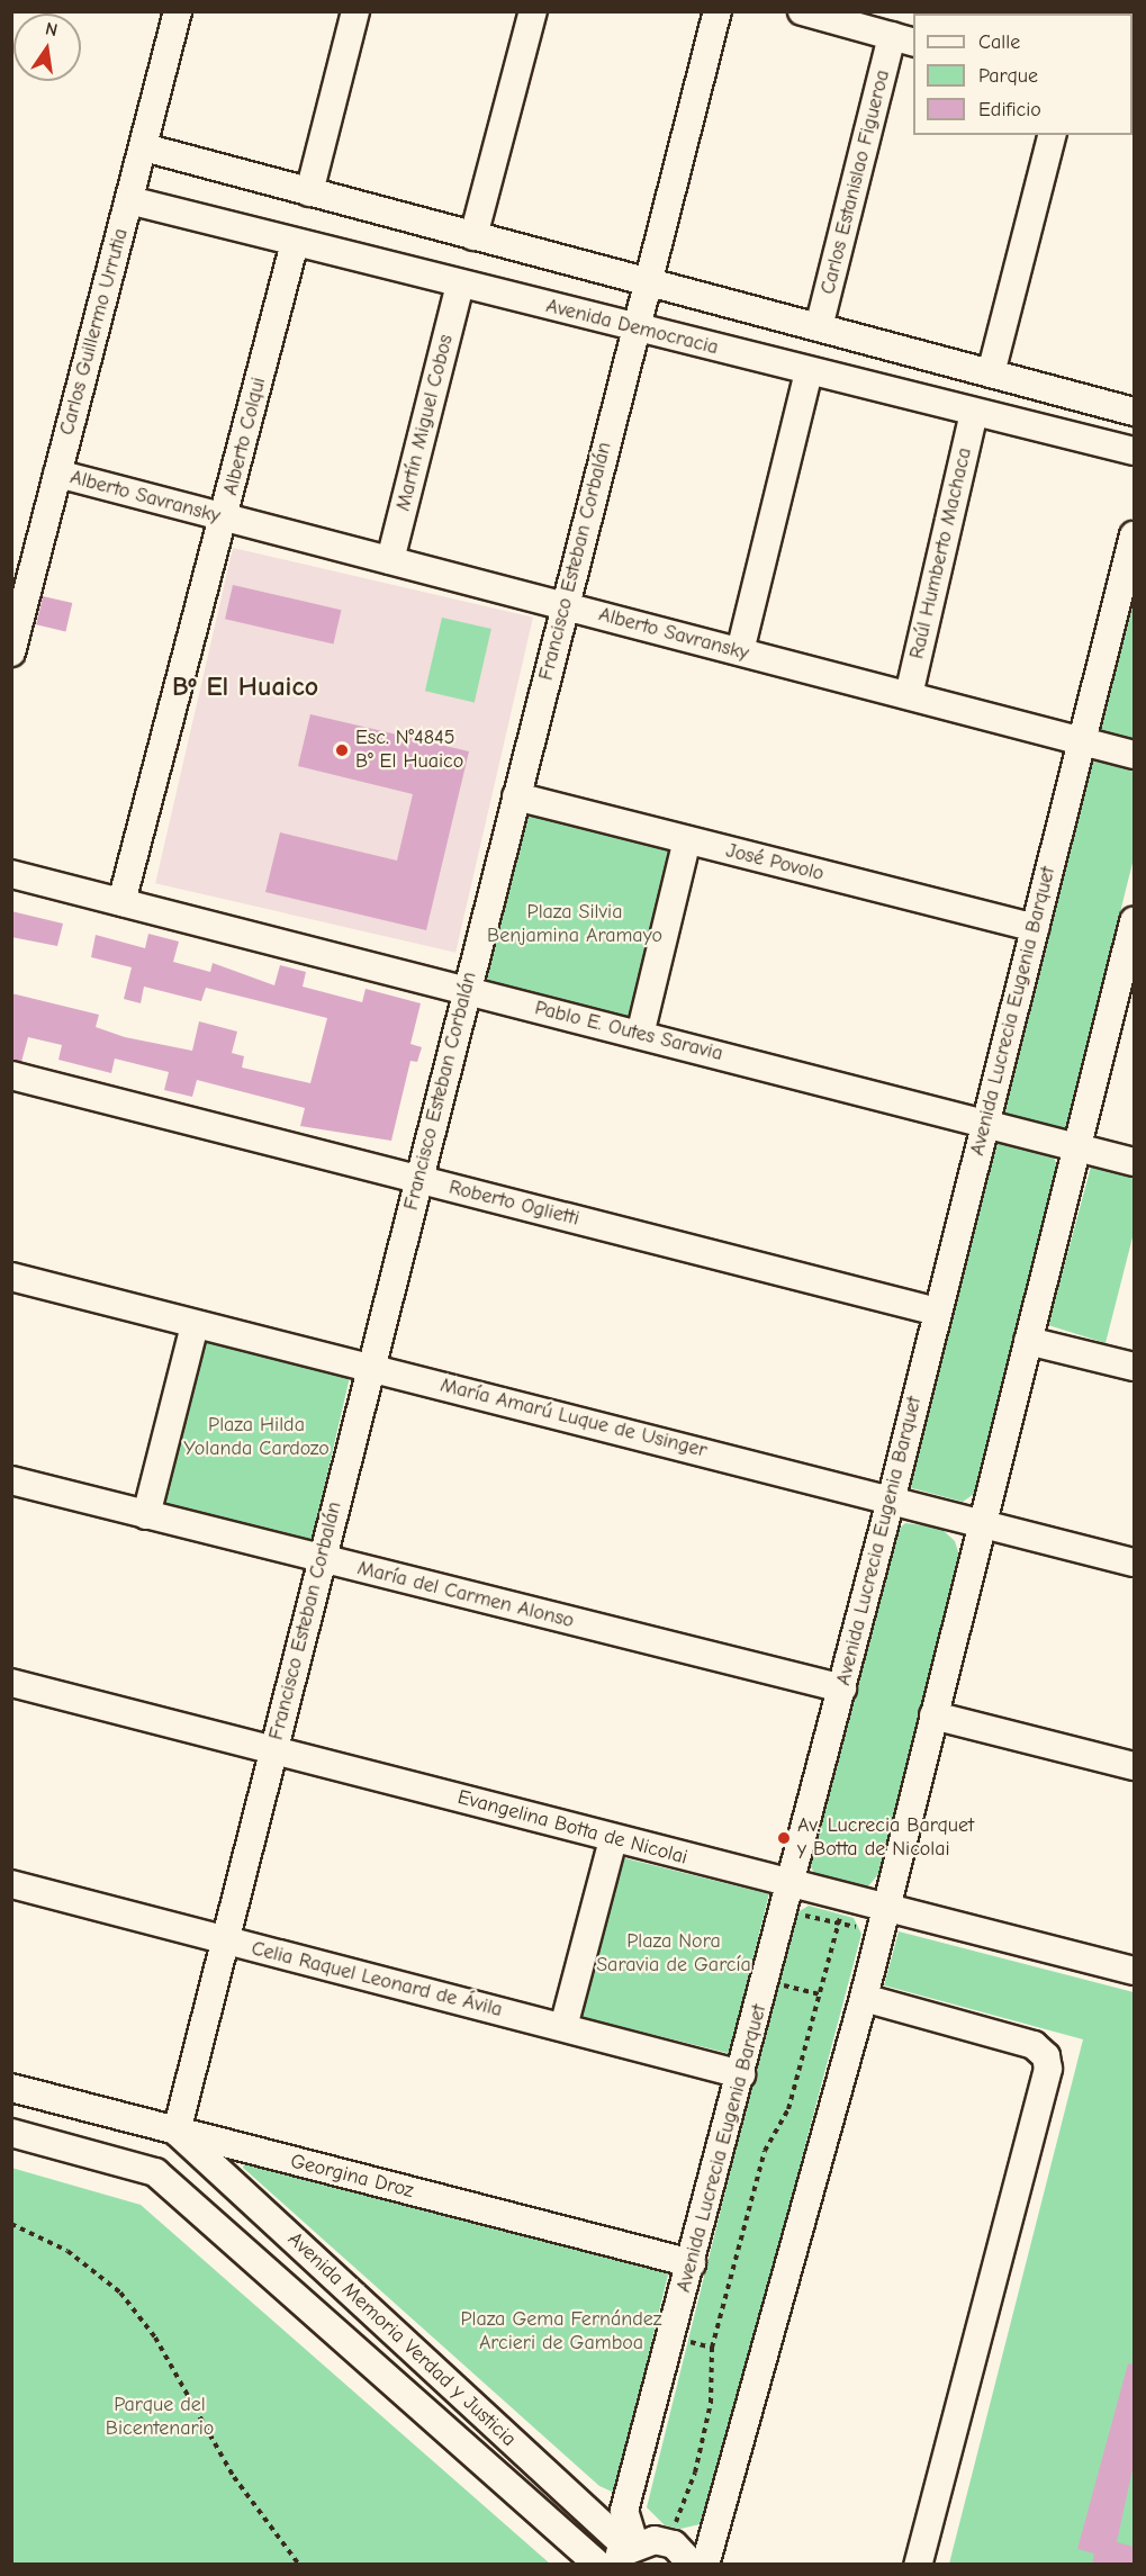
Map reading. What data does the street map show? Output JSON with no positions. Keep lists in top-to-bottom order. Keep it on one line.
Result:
{"streets":{"street":["Carlos Estanislao Figueroa","Avenida Democracia","Carlos Guillermo Urrutia","Martín Miguel Cobos","Alberto Colqui","Alberto Savransky","Raúl Humberto Machaca","Francisco Esteban Corbalán","José Povolo","Avenida Lucrecia Eugenia Barquet","Pablo E. Outes Saravia","Roberto Oglietti","María Amarú Luque de Usinger","María del Carmen Alonso","Evangelina Botta de Nicolai","Celia Raquel Leonard de Ávila","Georgina Droz","Avenida Memoria Verdad y Justicia"]},"crossings":[["Avenida Democracia","Carlos Guillermo Urrutia"],["Avenida Democracia","Martín Miguel Cobos"],["Avenida Democracia","Alberto Colqui"],["Avenida Democracia","Raúl Humberto Machaca"],["Avenida Democracia","Francisco Esteban Corbalán"],["Carlos Guillermo Urrutia","Alberto Savransky"],["Martín Miguel Cobos","Alberto Savransky"],["Alberto Colqui","Alberto Savransky"],["Alberto Colqui","Pablo E. Outes Saravia"],["Alberto Savransky","Raúl Humberto Machaca"],["Alberto Savransky","Francisco Esteban Corbalán"],["Alberto Savransky","Avenida Lucrecia Eugenia Barquet"],["Francisco Esteban Corbalán","José Povolo"],["Francisco Esteban Corbalán","Pablo E. Outes Saravia"],["Francisco Esteban Corbalán","Roberto Oglietti"],["Francisco Esteban Corbalán","María Amarú Luque de Usinger"],["Francisco Esteban Corbalán","María del Carmen Alonso"],["Francisco Esteban Corbalán","Evangelina Botta de Nicolai"],["Francisco Esteban Corbalán","Celia Raquel Leonard de Ávila"],["Francisco Esteban Corbalán","Georgina Droz"],["Francisco Esteban Corbalán","Avenida Memoria Verdad y Justicia"],["José Povolo","Avenida Lucrecia Eugenia Barquet"],["Avenida Lucrecia Eugenia Barquet","Pablo E. Outes Saravia"],["Avenida Lucrecia Eugenia Barquet","Roberto Oglietti"],["Avenida Lucrecia Eugenia Barquet","María Amarú Luque de Usinger"],["Avenida Lucrecia Eugenia Barquet","María del Carmen Alonso"],["Avenida Lucrecia Eugenia Barquet","Evangelina Botta de Nicolai"],["Avenida Lucrecia Eugenia Barquet","Celia Raquel Leonard de Ávila"],["Avenida Lucrecia Eugenia Barquet","Georgina Droz"],["Avenida Lucrecia Eugenia Barquet","Avenida Memoria Verdad y Justicia"],["Georgina Droz","Avenida Memoria Verdad y Justicia"]],"districts":["Bº El Huaico"],"parks":["Plaza Silvia Benjamina Aramayo","Plaza Hilda Yolanda Cardozo","Plaza Nora Saravia de García","Plaza Gema Fernández Arcieri de Gamboa","Parque del Bicentenario"],"places":["Esc. N°4845 B° El Huaico","Av. Lucrecia Barquet y Botta de Nicolai"],"legend":["Calle","Parque","Edificio"],"north":"top"}
